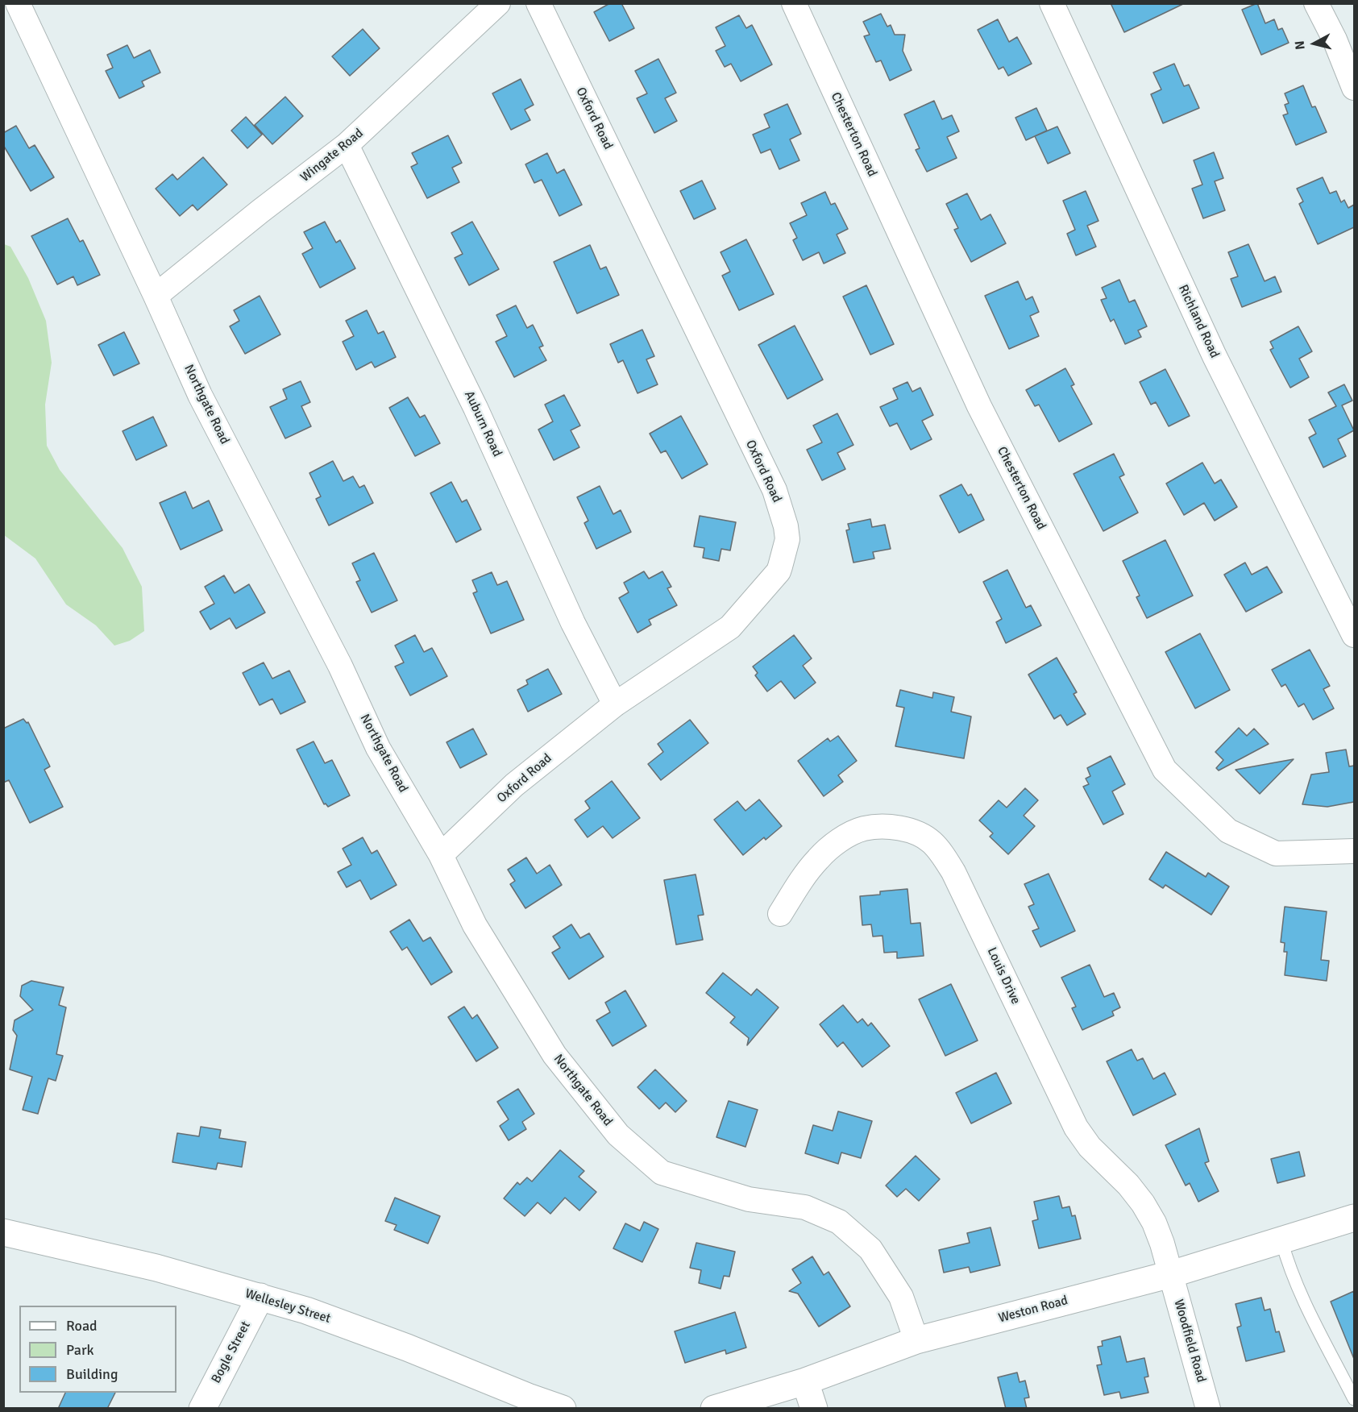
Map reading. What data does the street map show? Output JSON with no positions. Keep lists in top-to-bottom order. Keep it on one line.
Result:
{"streets":{"main road":["Wellesley Street","Weston Road","Bogle Street"],"street":["Oxford Road","Chesterton Road","Wingate Road","Richland Road","Northgate Road","Auburn Road","Louis Drive","Woodfield Road"]},"crossings":[["Oxford Road","Northgate Road"],["Oxford Road","Auburn Road"],["Wingate Road","Northgate Road"],["Wingate Road","Auburn Road"],["Northgate Road","Weston Road"],["Louis Drive","Weston Road"],["Louis Drive","Woodfield Road"],["Wellesley Street","Bogle Street"],["Weston Road","Woodfield Road"]],"legend":["Road","Park","Building"],"north":"left"}
